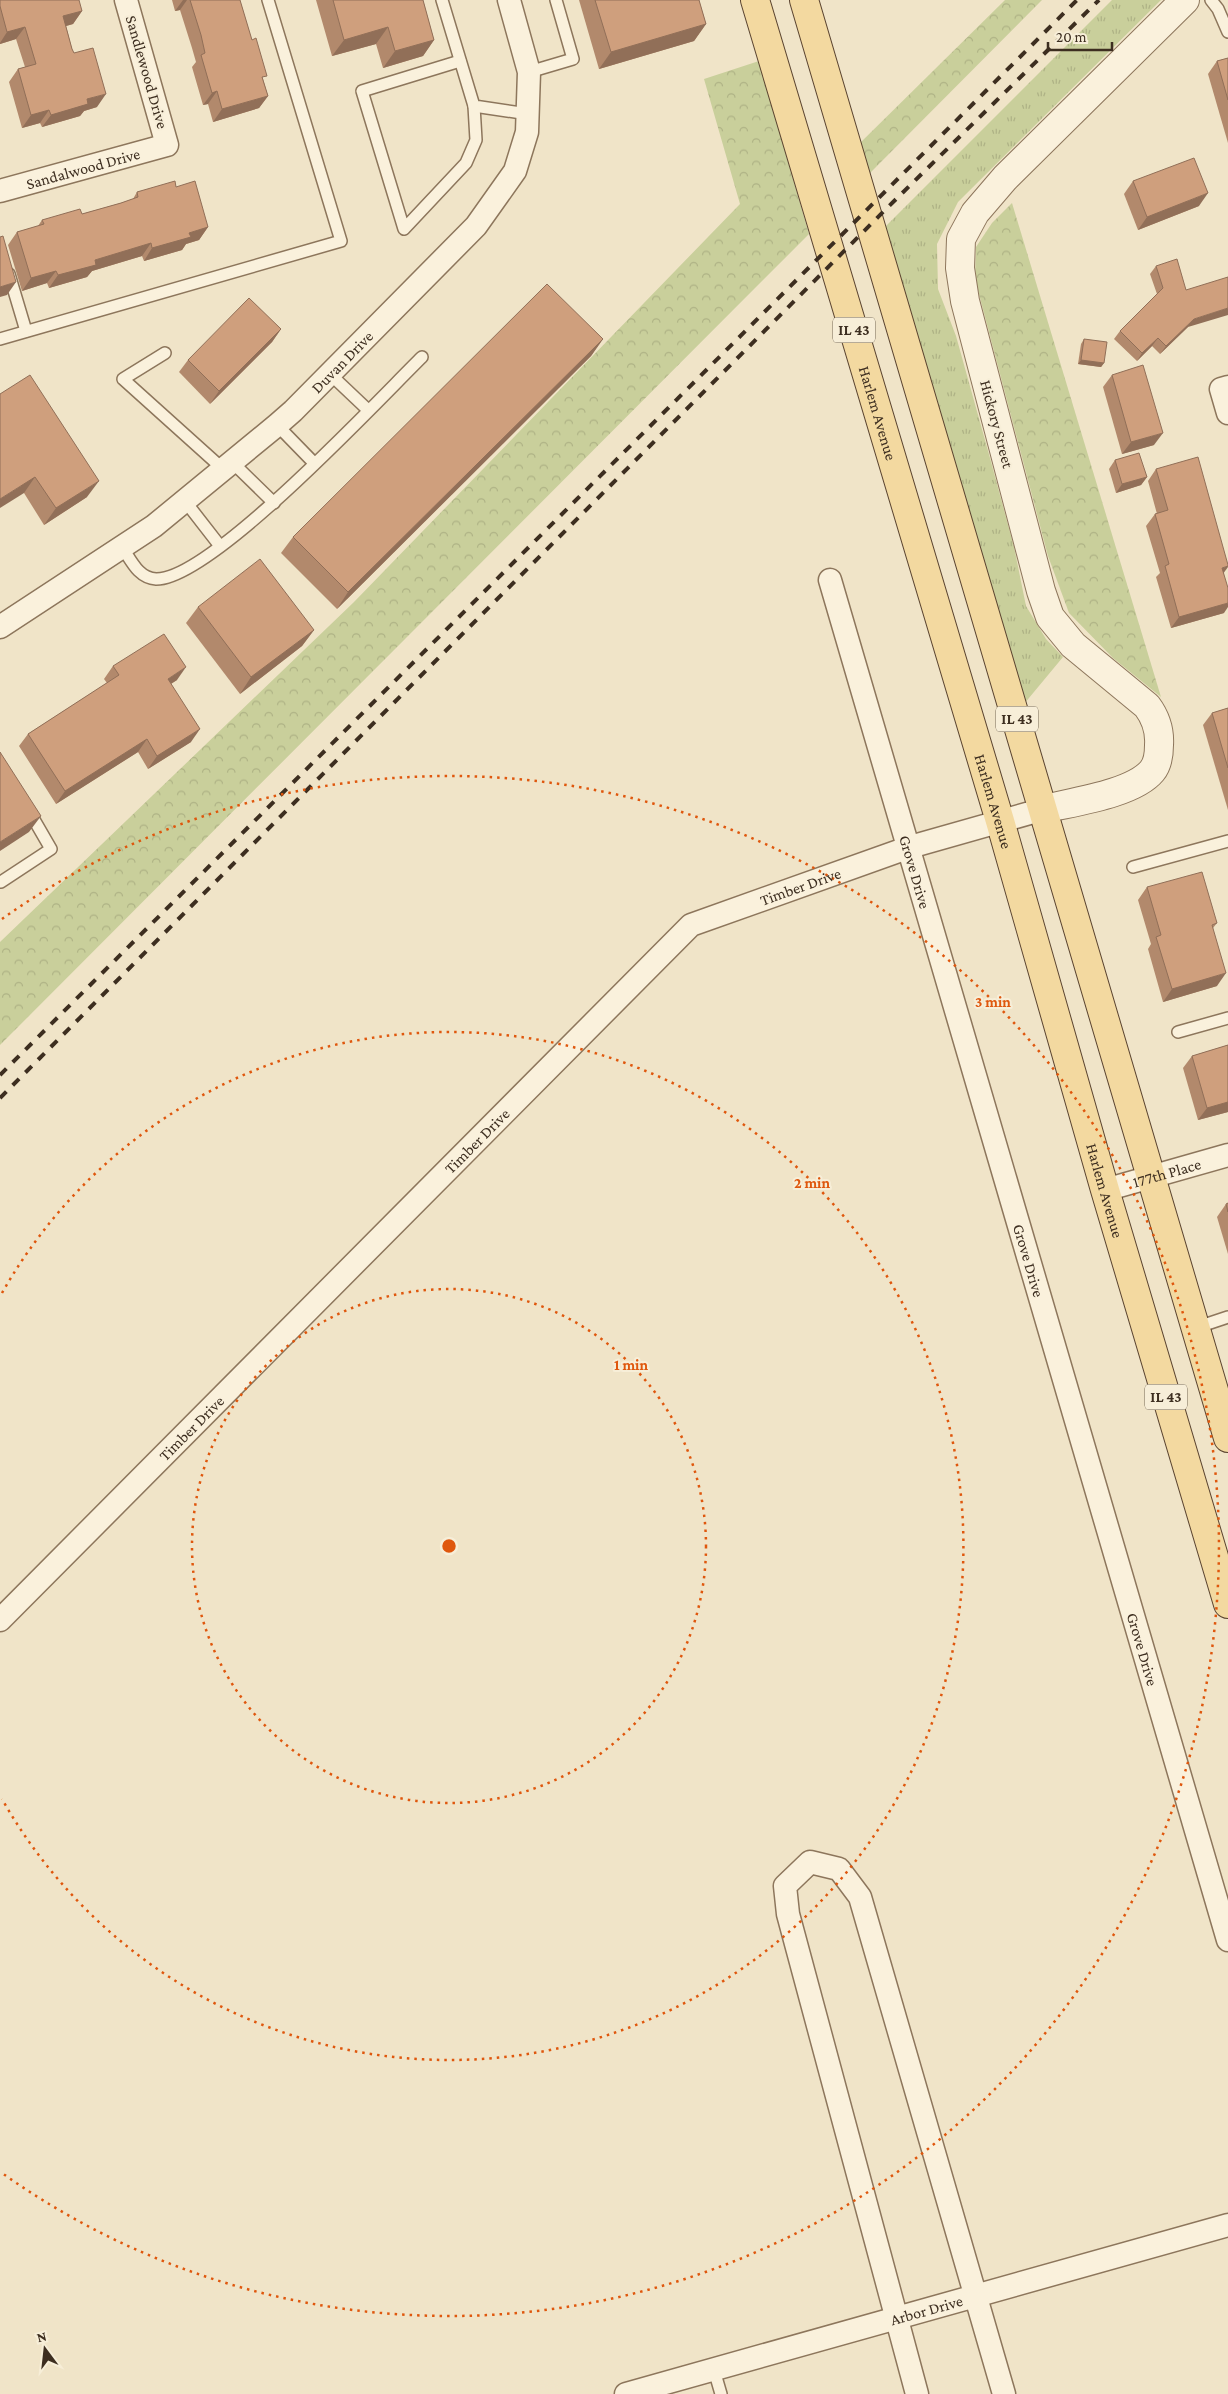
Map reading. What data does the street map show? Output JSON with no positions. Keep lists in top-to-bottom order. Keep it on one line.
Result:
{"streets":{"main road":["IL 43","Harlem Avenue"],"street":["Sandlewood Drive","Sandalwood Drive","Duvan Drive","Hickory Street","Grove Drive","Timber Drive","177th Place","Arbor Drive"]},"crossings":[["Sandlewood Drive","Sandalwood Drive"],["IL 43","Hickory Street"],["IL 43","Timber Drive"],["IL 43","177th Place"],["Harlem Avenue","Timber Drive"],["Harlem Avenue","177th Place"],["Hickory Street","Timber Drive"],["Grove Drive","Timber Drive"]],"scale_bar":"20 m","north":"top","rings":["3 min","2 min","1 min"]}
